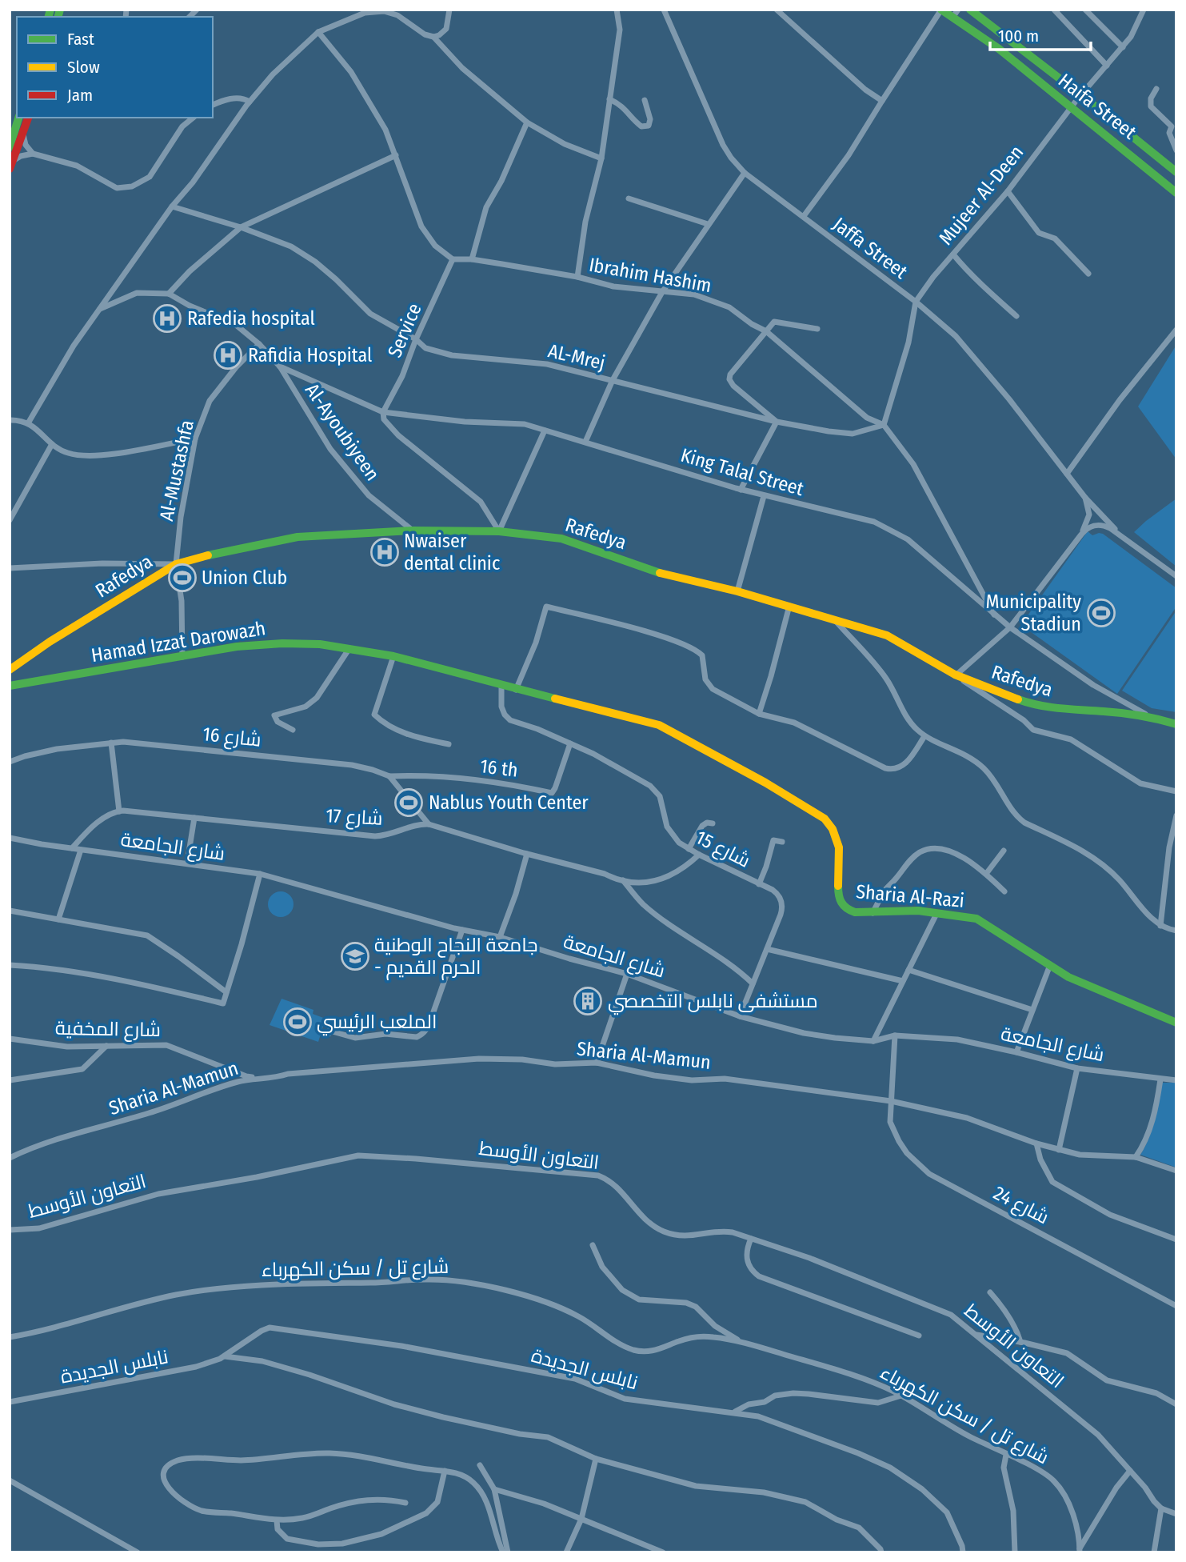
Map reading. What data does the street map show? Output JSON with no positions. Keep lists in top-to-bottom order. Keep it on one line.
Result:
{"streets":{"main road":["Haifa Street","Rafedya","Hamad Izzat Darowazh","Sharia Al-Razi"],"street":["Mujeer Al-Deen","Jaffa Street","Ibrahim Hashim","Service","AL-Mrej","Al-Ayoubiyeen","Al-Mustashfa","King Talal Street","شارع 16","16 th","شارع 17","شارع الجامعة","شارع 15","شارع المخفية","Sharia Al-Mamun","التعاون الأوسط","شارع 24","شارع تل / سكن الكهرباء","نابلس الجديدة"]},"crossings":[["Haifa Street","Mujeer Al-Deen"],["Mujeer Al-Deen","Jaffa Street"],["Ibrahim Hashim","Service"],["Ibrahim Hashim","AL-Mrej"],["Ibrahim Hashim","King Talal Street"],["Service","AL-Mrej"],["Service","King Talal Street"],["Al-Ayoubiyeen","Al-Mustashfa"],["Al-Ayoubiyeen","King Talal Street"],["Al-Ayoubiyeen","Rafedya"],["Al-Mustashfa","Rafedya"],["Al-Mustashfa","Hamad Izzat Darowazh"],["King Talal Street","Rafedya"],["Hamad Izzat Darowazh","شارع 15"],["Hamad Izzat Darowazh","Sharia Al-Razi"],["شارع 16","16 th"],["16 th","شارع 15"],["شارع 17","شارع 15"],["شارع الجامعة","شارع 15"],["شارع الجامعة","شارع 24"],["شارع المخفية","Sharia Al-Mamun"],["Sharia Al-Mamun","شارع 24"]],"places":{"hospital":["Rafedia hospital","Rafidia Hospital","Nwaiser dental clinic"],"sports":["Union Club","Municipality Stadiun","Nablus Youth Center","الملعب الرئيسي"],"school or university":["جامعة النجاح الوطنية - الحرم القديم"],"building":["مستشفى نابلس التخصصي"]},"legend":["Fast","Slow","Jam"],"scale_bar":"100 m"}
